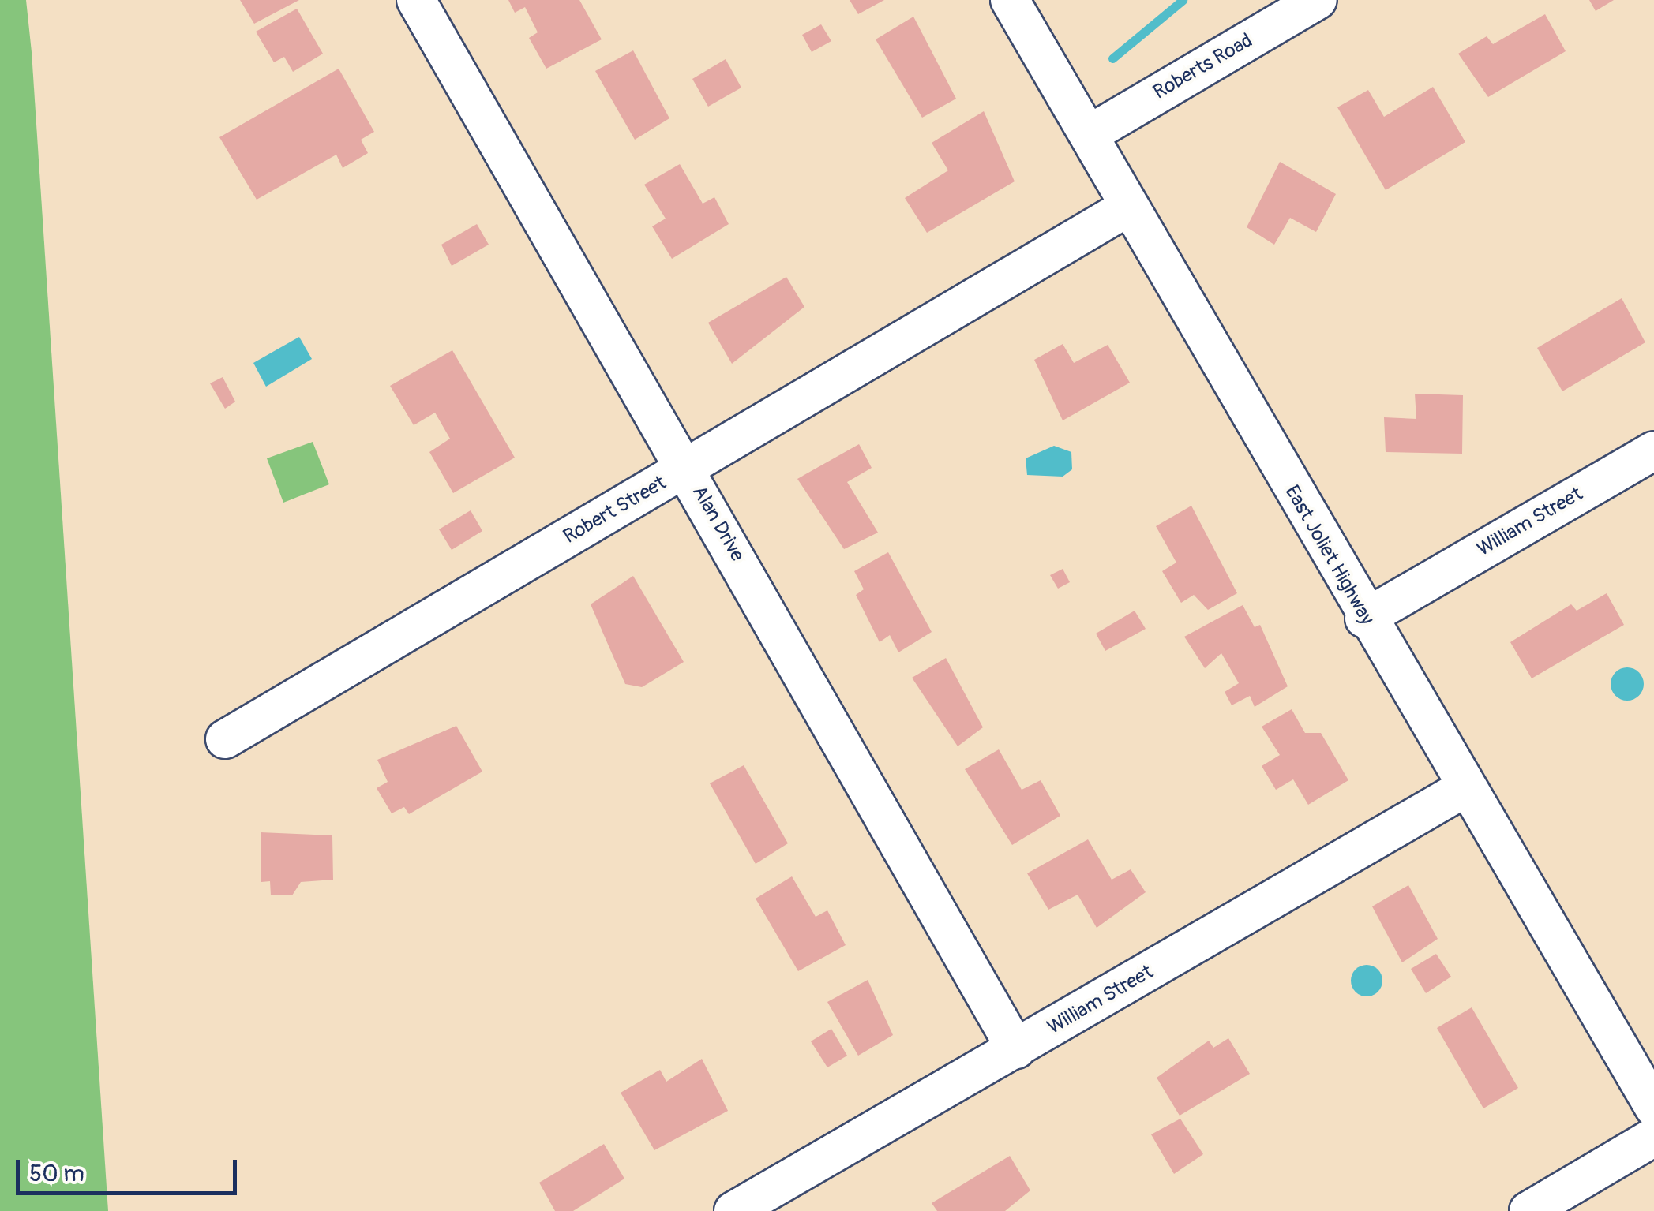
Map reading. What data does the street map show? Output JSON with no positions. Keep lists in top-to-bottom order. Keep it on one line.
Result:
{"streets":{"street":["Roberts Road","Robert Street","William Street","Alan Drive","East Joliet Highway"]},"crossings":[["Roberts Road","East Joliet Highway"],["Robert Street","Alan Drive"],["Robert Street","East Joliet Highway"],["William Street","Alan Drive"],["William Street","East Joliet Highway"]],"scale_bar":"50 m"}
